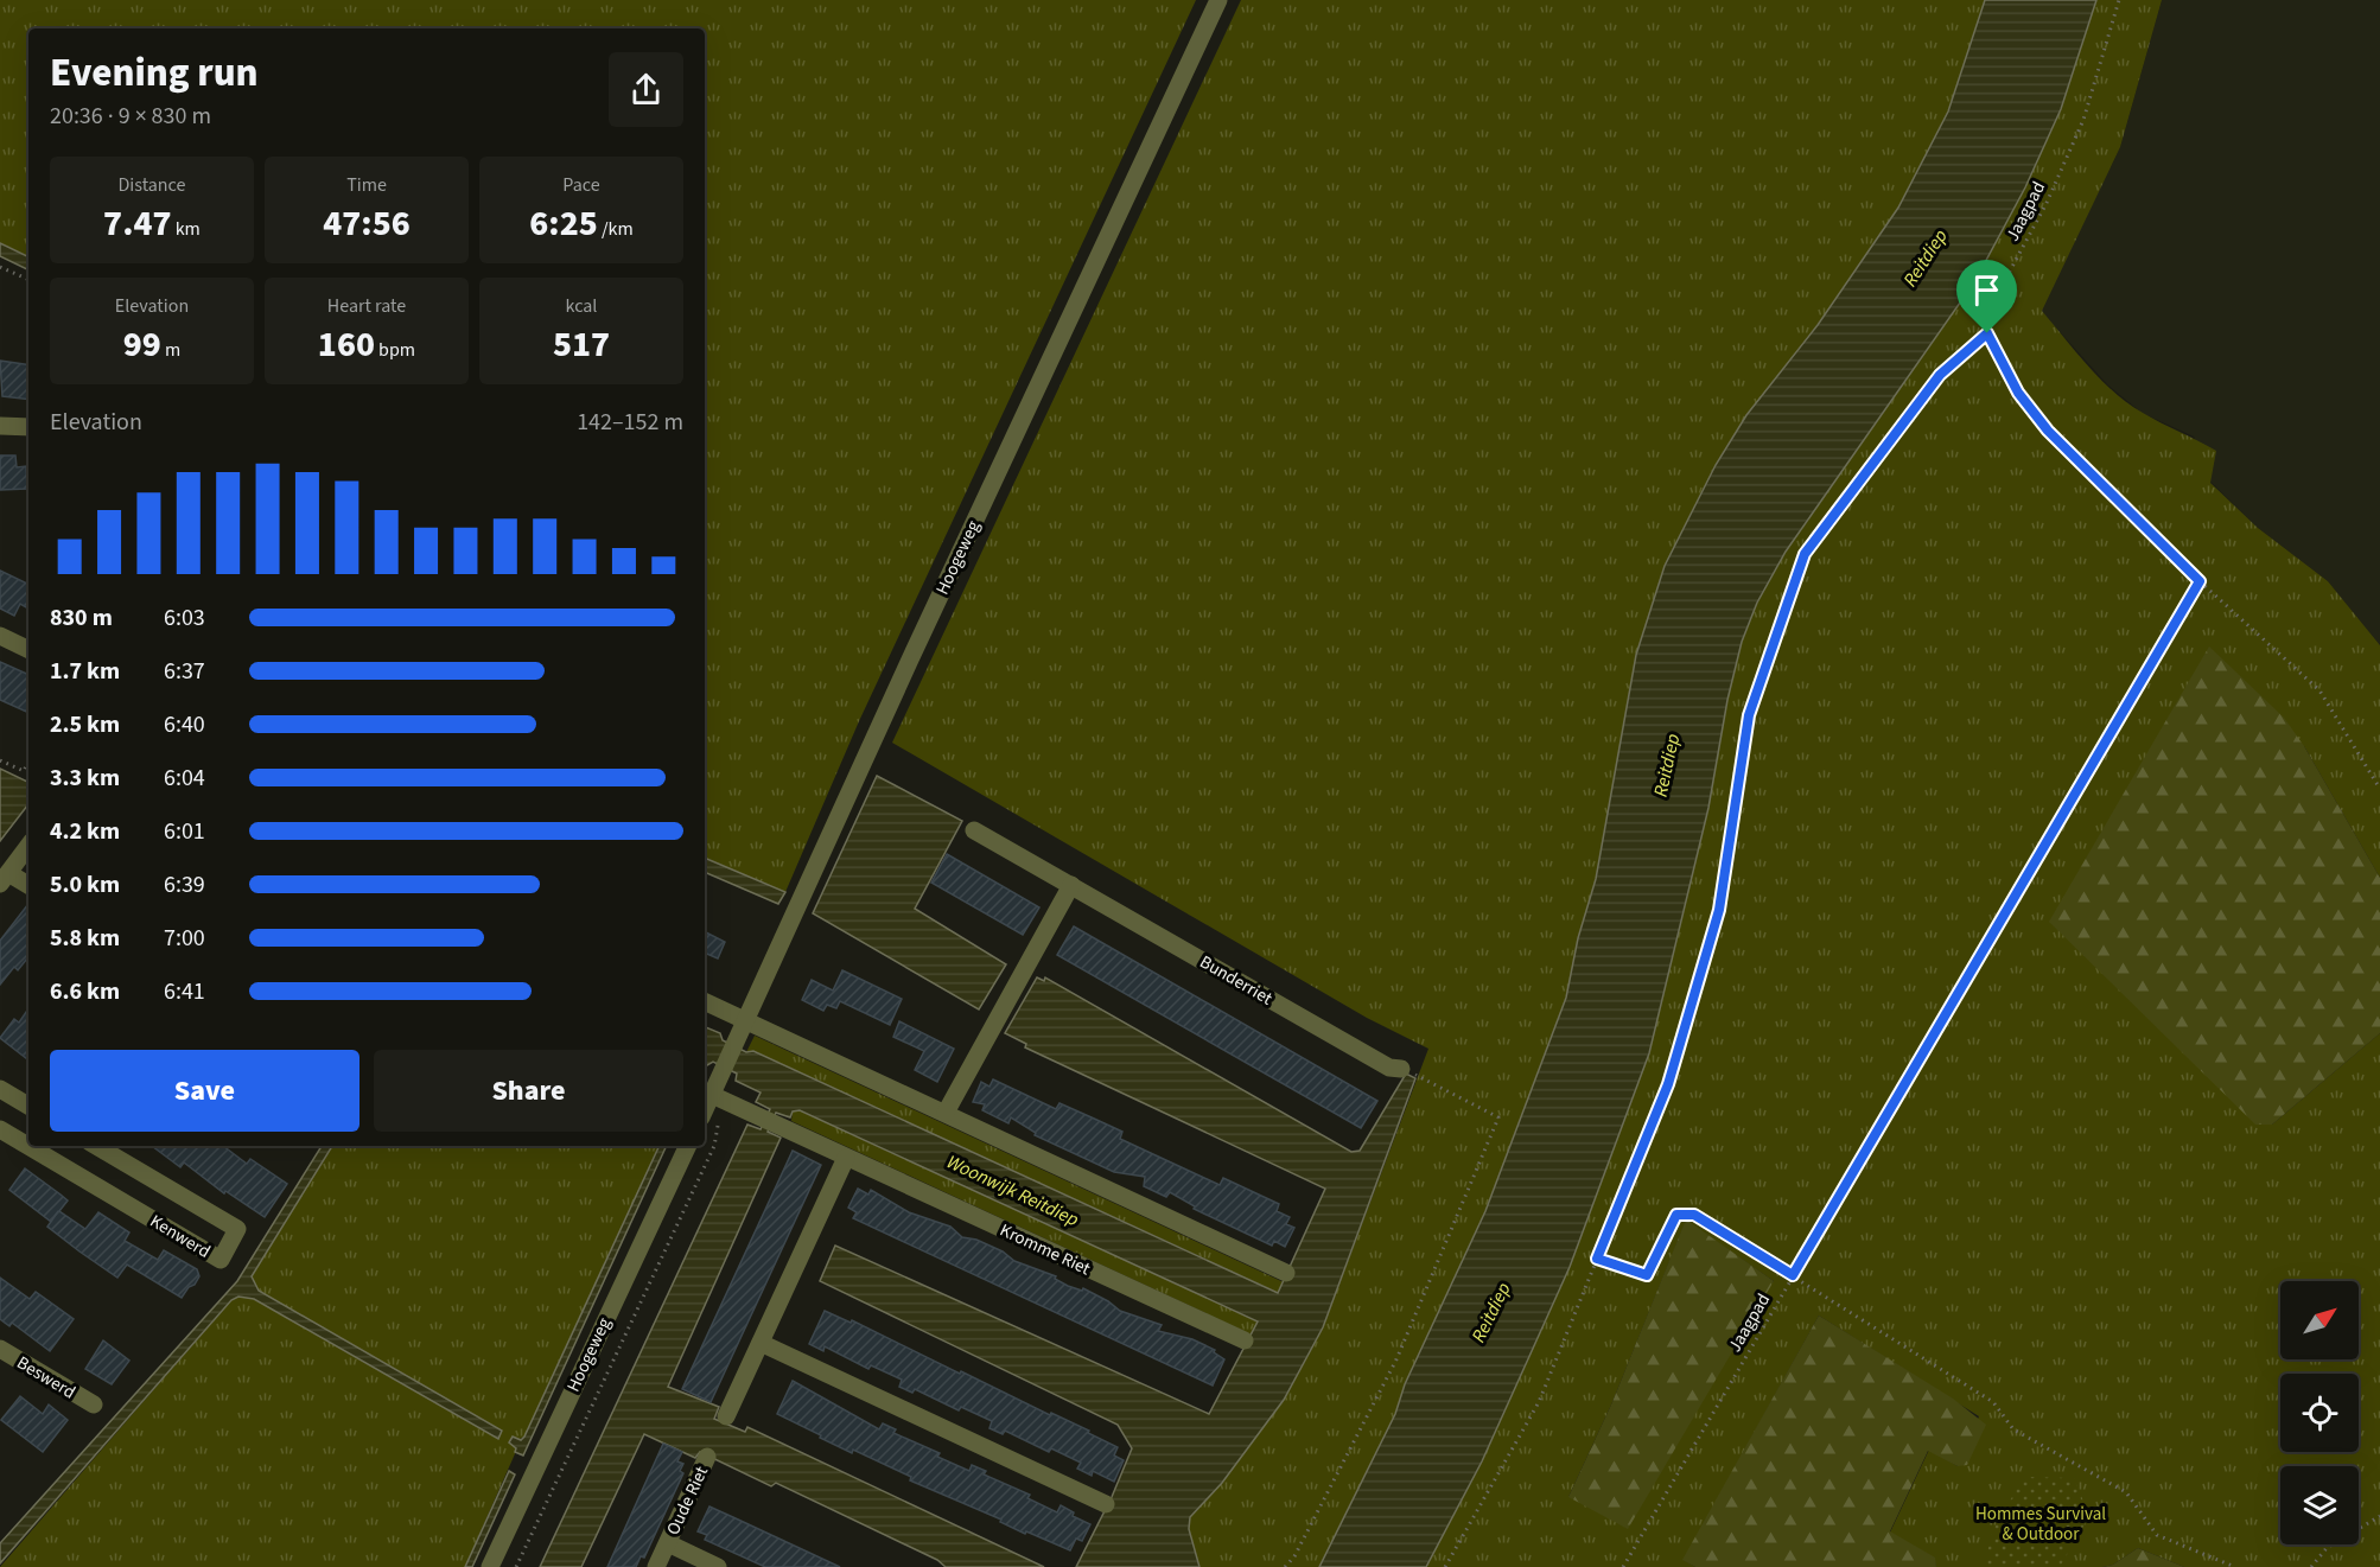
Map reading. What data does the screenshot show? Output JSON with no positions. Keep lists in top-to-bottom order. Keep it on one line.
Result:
{"streets":{"street":["Hoogeweg","Bunderriet","Kenwerd","Kromme Riet","Beswerd","Oude Riet"],"path":["Jaagpad"]},"crossings":[["Hoogeweg","Kromme Riet"]],"water":["Reitdiep","Woonwijk Reitdiep"],"parks":["Hommes Survival & Outdoor"],"north":"top right","page":{"heading":["Evening run","20:36 · 9 × 830 m"],"stats":[["Distance","7.47 km"],["Time","47:56"],["Pace","6:25 /km"],["Elevation","99 m"],["Heart rate","160 bpm"],["kcal","517"]],"chart":["Elevation","142–152 m"],"list":[{"name":"830 m","note":"6:03"},{"name":"1.7 km","note":"6:37"},{"name":"2.5 km","note":"6:40"},{"name":"3.3 km","note":"6:04"},{"name":"4.2 km","note":"6:01"},{"name":"5.0 km","note":"6:39"},{"name":"5.8 km","note":"7:00"},{"name":"6.6 km","note":"6:41"}],"buttons":["Save","Share"]}}
